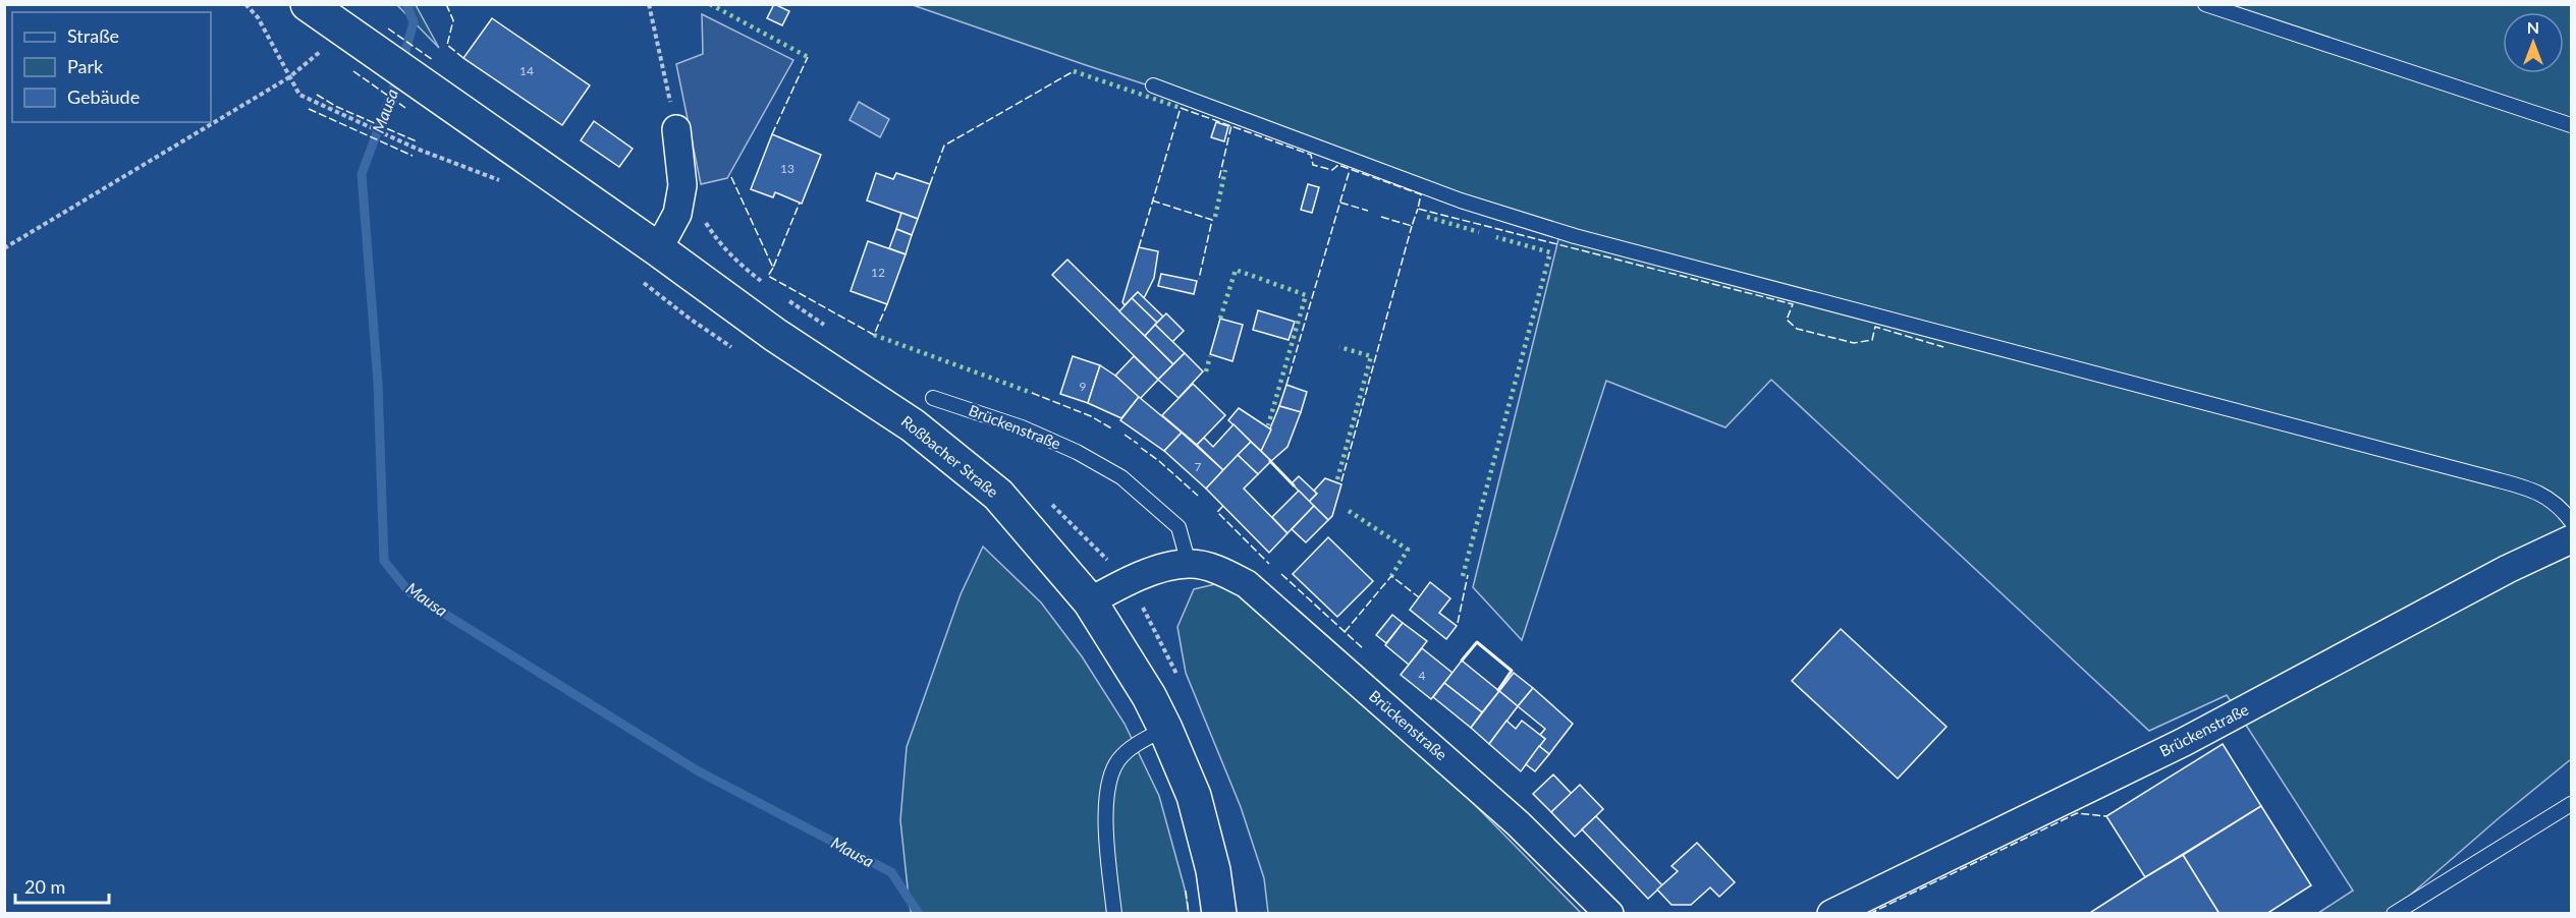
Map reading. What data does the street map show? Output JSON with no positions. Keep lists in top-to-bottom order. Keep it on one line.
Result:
{"streets":{"main road":["Roßbacher Straße"],"street":["Brückenstraße"]},"crossings":[["Brückenstraße","Roßbacher Straße"]],"water":["Mausa"],"house_numbers":["14","13","12","9","7","4"],"legend":["Straße","Park","Gebäude"],"scale_bar":"20 m","north":"top"}
